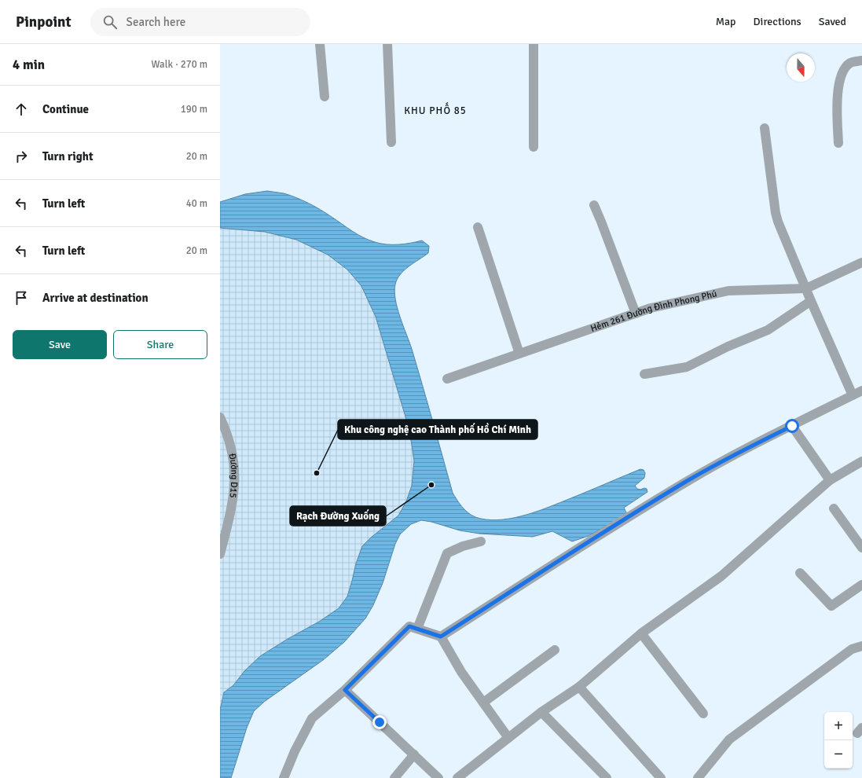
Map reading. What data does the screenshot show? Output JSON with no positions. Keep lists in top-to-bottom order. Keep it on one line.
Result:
{"streets":{"street":["Hẻm 261 Đường Đình Phong Phú","Đường D15"]},"districts":["KHU PHỐ 85"],"places":["Khu công nghệ cao Thành phố Hồ Chí Minh","Rạch Đường Xuống"],"north":"bottom","page":{"header":"Pinpoint","search":"Search here","nav":["Map","Directions","Saved"],"heading":["4 min","Walk · 270 m"],"list":[["Continue","190 m"],["Turn right","20 m"],["Turn left","40 m"],["Turn left","20 m"],"Arrive at destination"],"buttons":["Save","Share"],"map_buttons":["+","−"]}}
